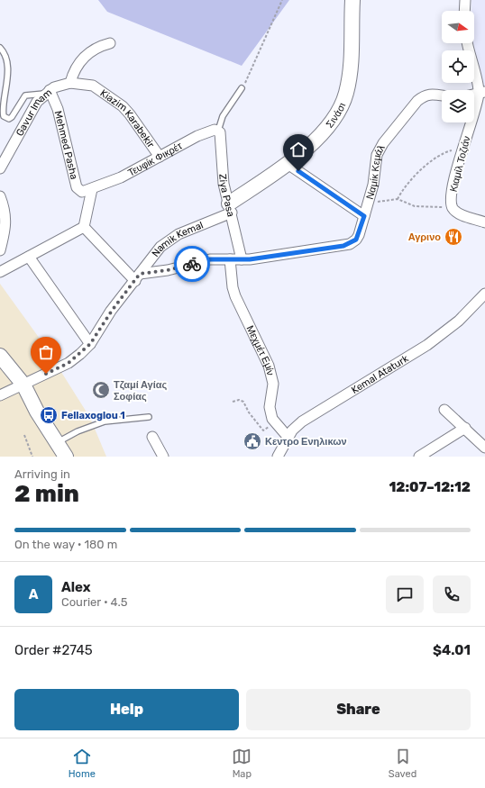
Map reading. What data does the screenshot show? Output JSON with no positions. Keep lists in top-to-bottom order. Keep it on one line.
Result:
{"streets":{"street":["Gavur Imam","Σινάσι","Kiazim Karabekir","Mehmed Pasha","Τευφίκ Φικρέτ","Κιαμίλ Τοζιάν","Ναμίκ Κεμάλ","Ziya Pasa","Namik Kemal","Μεχμέτ Εμίν","Kemal Ataturk"]},"crossings":[["Gavur Imam","Kiazim Karabekir"],["Gavur Imam","Mehmed Pasha"],["Σινάσι","Ziya Pasa"],["Σινάσι","Namik Kemal"],["Kiazim Karabekir","Τευφίκ Φικρέτ"],["Mehmed Pasha","Τευφίκ Φικρέτ"],["Τευφίκ Φικρέτ","Ziya Pasa"],["Ναμίκ Κεμάλ","Ziya Pasa"],["Ναμίκ Κεμάλ","Namik Kemal"],["Ναμίκ Κεμάλ","Μεχμέτ Εμίν"],["Ziya Pasa","Namik Kemal"],["Μεχμέτ Εμίν","Kemal Ataturk"]],"places":{"restaurant":["Αγρινο"],"mosque":["Τζαμί Αγίας Σοφίας"],"bus stop":["Fellaxoglou 1"],"public building":["Κεντρο Ενηλικων"]},"north":"right","page":{"heading":["2 min","Arriving in","12:07–12:12"],"panel":["Alex","Courier · 4.5","Order #2745","$4.01"],"bar":"On the way · 180 m","round":"A","buttons":["Help","Share"],"tabs":["Home","Map","Saved"]}}
